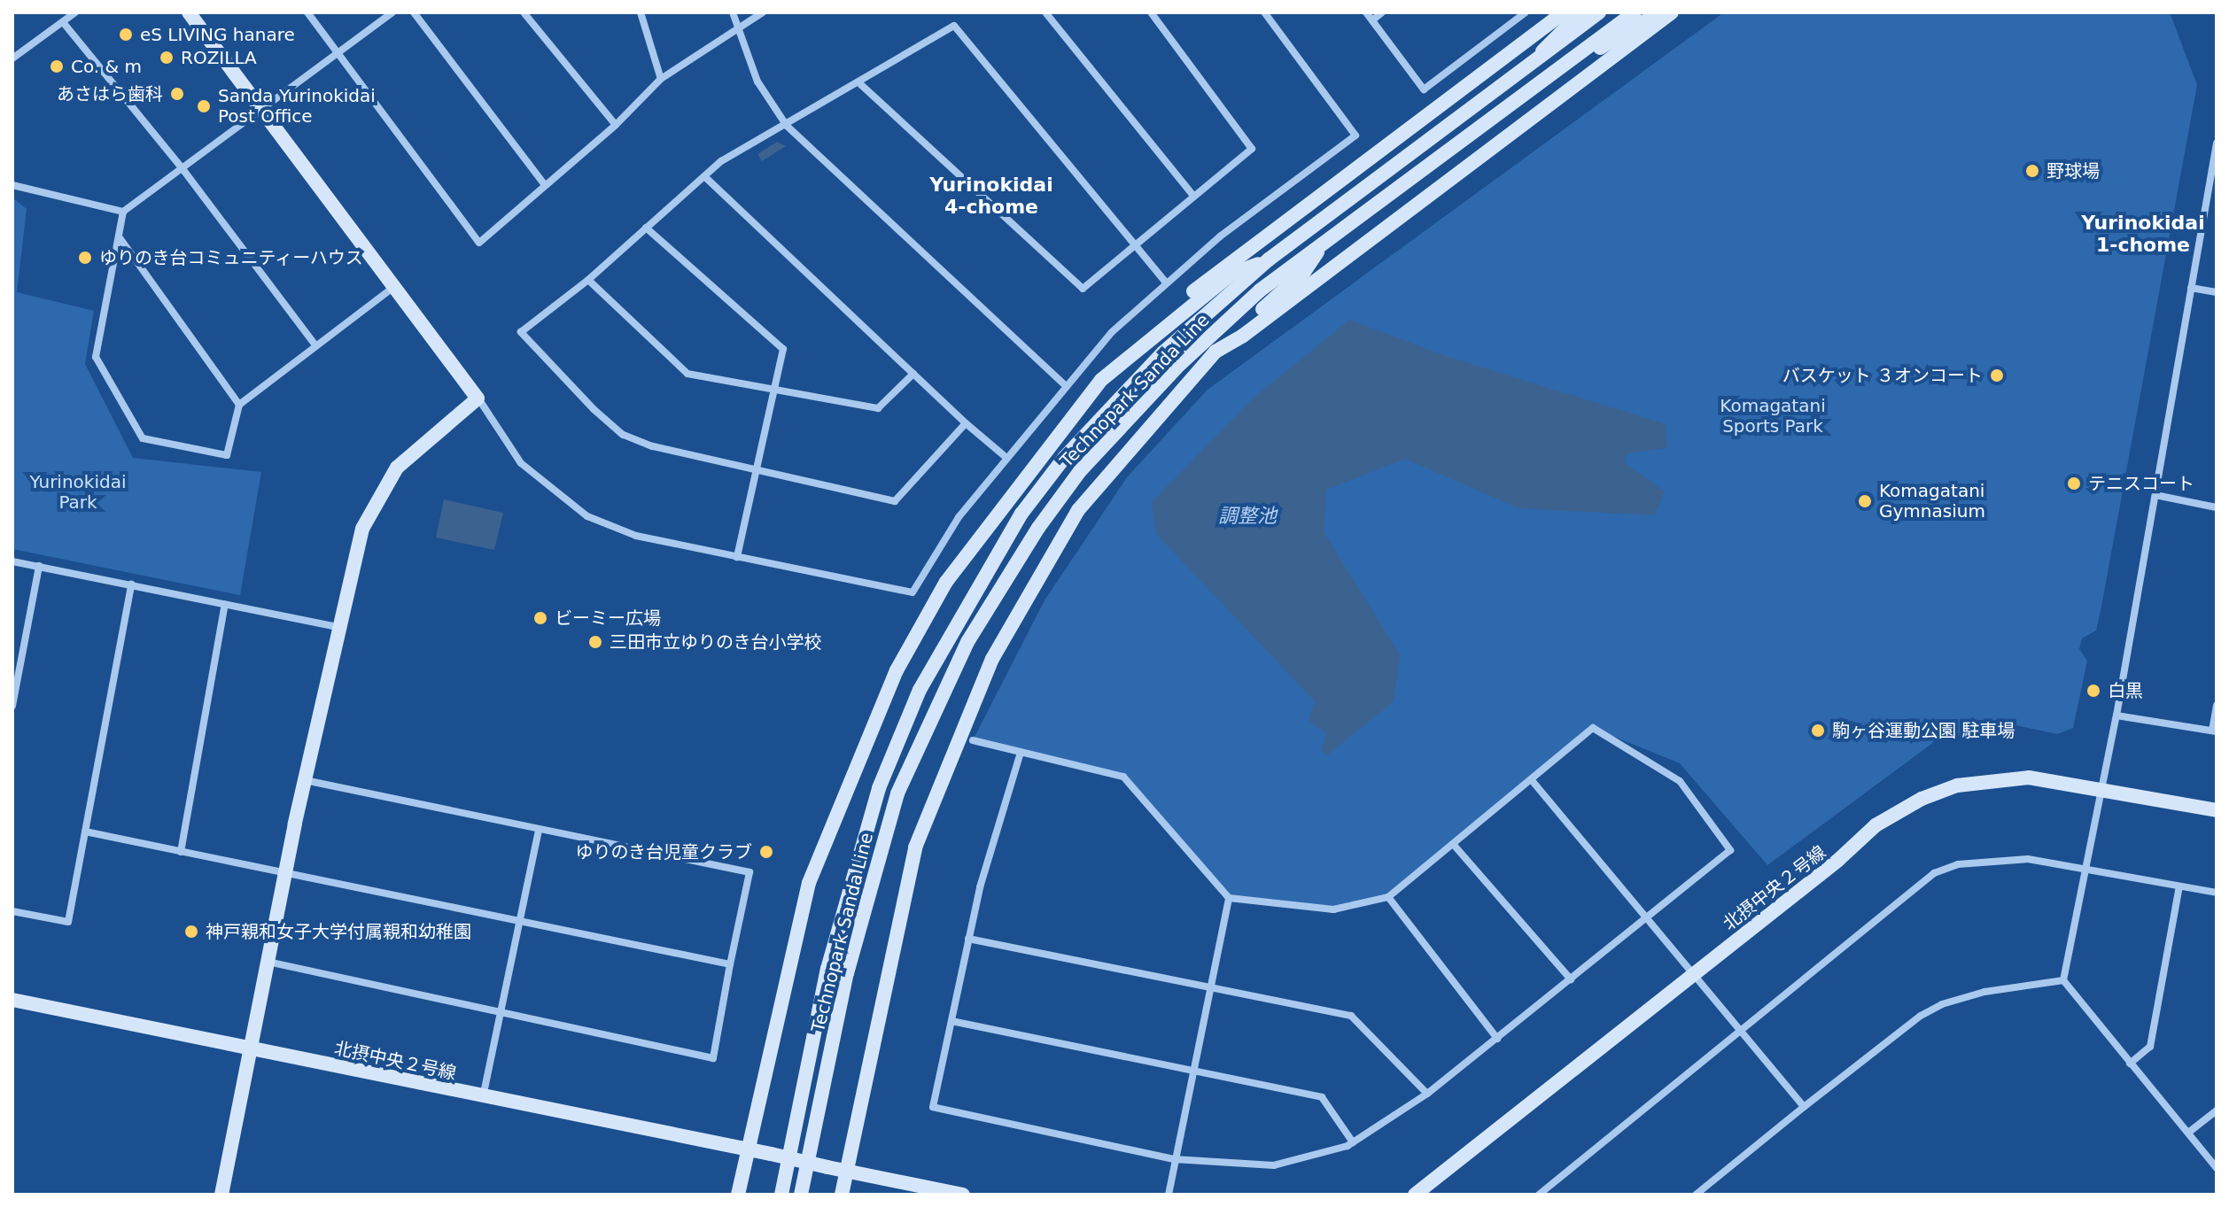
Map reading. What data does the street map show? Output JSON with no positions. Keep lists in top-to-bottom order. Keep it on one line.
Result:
{"streets":{"main road":["Technopark Sanda Line","北摂中央２号線"]},"districts":["Yurinokidai 4-chome","Yurinokidai 1-chome"],"water":["調整池"],"parks":["Komagatani Sports Park","Yurinokidai Park"],"places":["eS LIVING hanare","ROZILLA","Co. & m","あさはら歯科","Sanda Yurinokidai Post Office","野球場","ゆりのき台コミュニティーハウス","バスケット ３オンコート","テニスコート","Komagatani Gymnasium","ビーミー広場","三田市立ゆりのき台小学校","白黒","駒ヶ谷運動公園 駐車場","ゆりのき台児童クラブ","神戸親和女子大学付属親和幼稚園"]}
